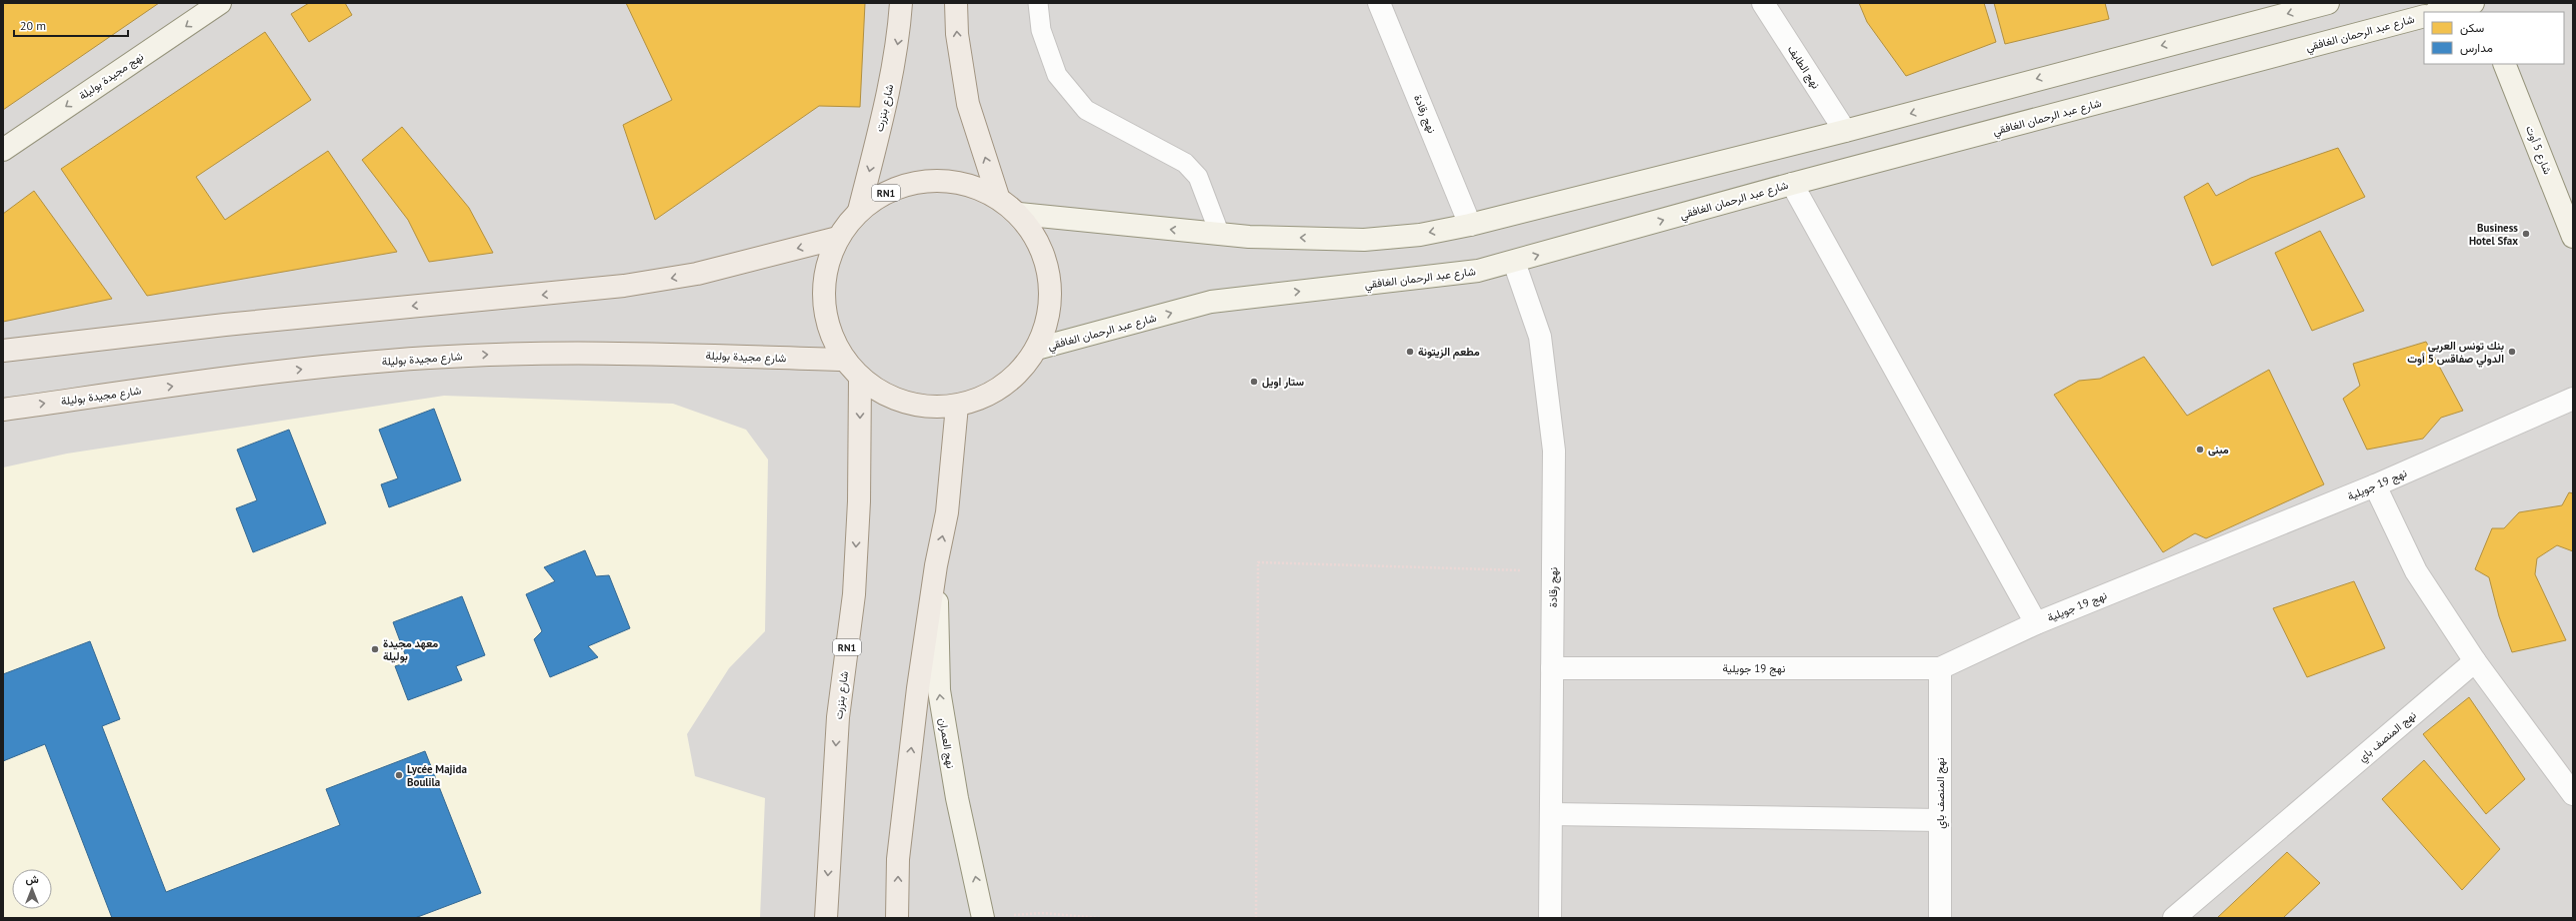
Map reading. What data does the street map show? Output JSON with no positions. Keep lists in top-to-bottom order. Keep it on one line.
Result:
{"streets":{"main road":["شارع عبد الرحمان الغافقي","نهج مجيدة بوليلة","شارع بنزرت","شارع 5 أوت","RN1","شارع مجيدة بوليلة","نهج العمران"],"street":["نهج الطايف","نهج رقادة","نهج 19 جويلية","نهج المنصف باي"]},"crossings":[["شارع عبد الرحمان الغافقي","نهج رقادة"],["شارع عبد الرحمان الغافقي","RN1"],["شارع بنزرت","RN1"],["نهج رقادة","نهج 19 جويلية"],["RN1","شارع مجيدة بوليلة"],["نهج 19 جويلية","نهج المنصف باي"]],"one_way":["نهج مجيدة بوليلة"],"places":["Business Hotel Sfax","مطعم الزيتونة","بنك تونس العربي الدولي صفاقس 5 أوت","ستار اويل","مبنى","معهد مجيدة بوليلة","Lycée Majida Boulila"],"legend":["سكن","مدارس"],"scale_bar":"20 m","north":"top"}
